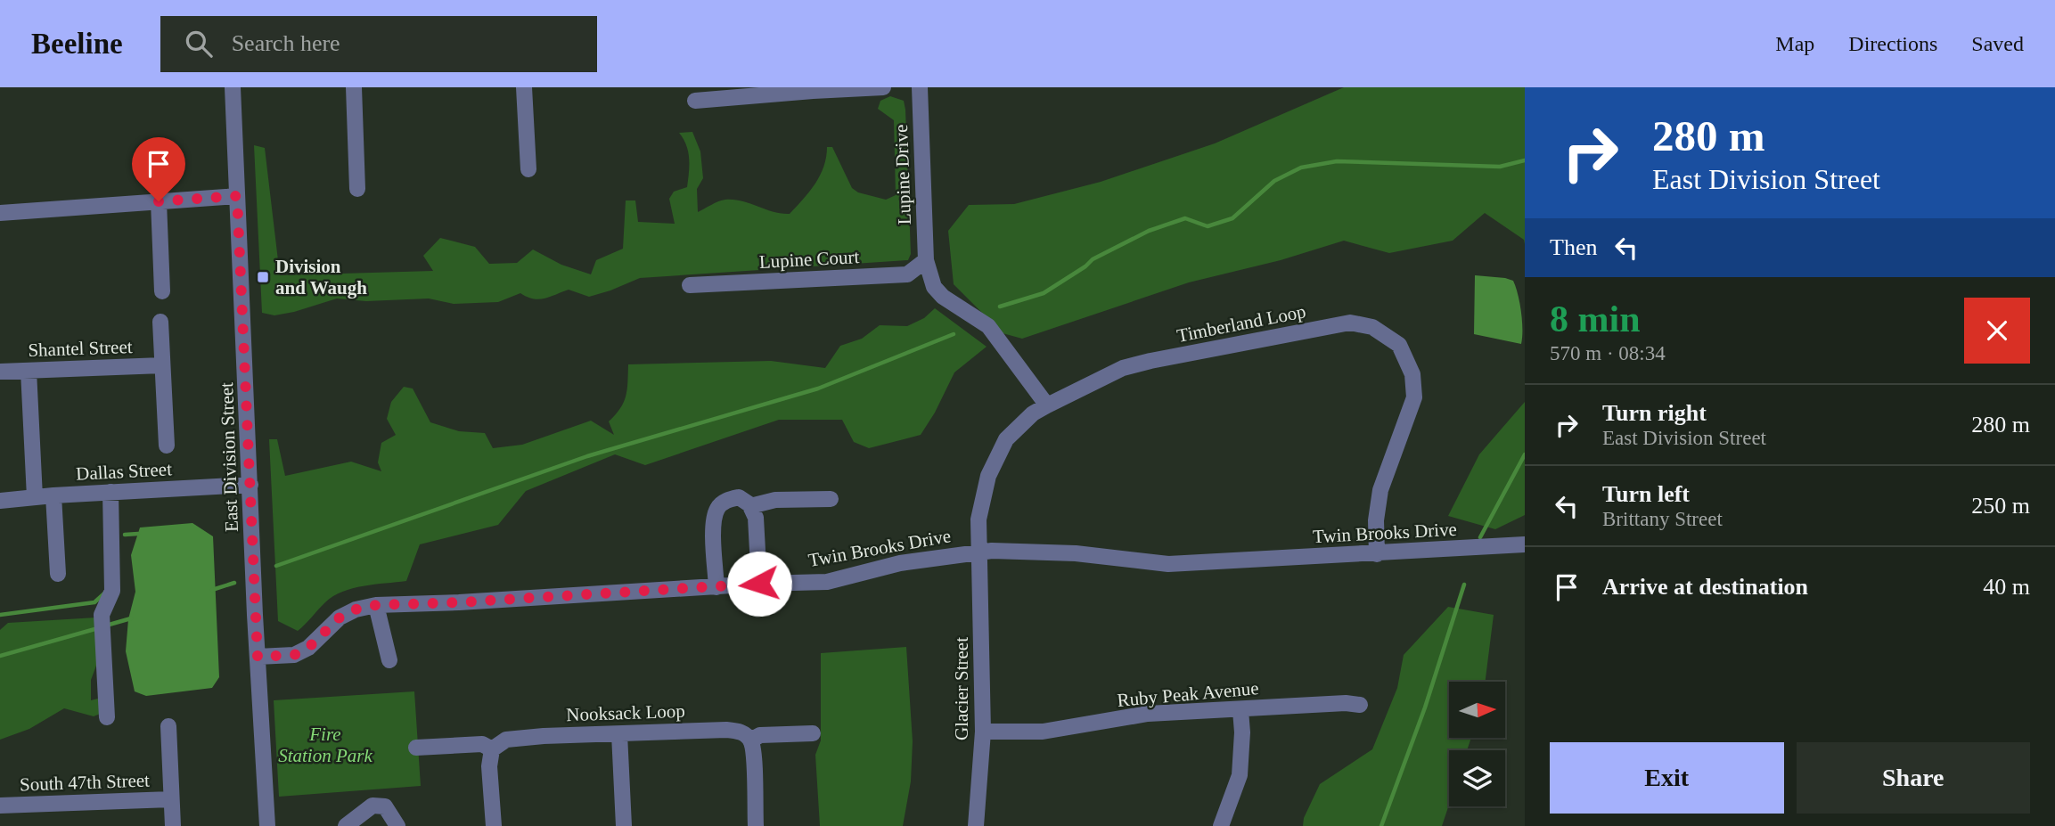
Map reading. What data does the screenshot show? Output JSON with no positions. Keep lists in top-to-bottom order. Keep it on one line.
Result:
{"streets":{"street":["Lupine Drive","Lupine Court","Timberland Loop","Shantel Street","East Division Street","Dallas Street","Twin Brooks Drive","Glacier Street","Ruby Peak Avenue","Nooksack Loop","South 47th Street"]},"crossings":[["Lupine Drive","Lupine Court"],["Lupine Drive","Timberland Loop"],["Timberland Loop","Twin Brooks Drive"],["Timberland Loop","Glacier Street"],["East Division Street","Dallas Street"],["East Division Street","Twin Brooks Drive"],["Twin Brooks Drive","Glacier Street"],["Glacier Street","Ruby Peak Avenue"]],"parks":["Fire Station Park"],"places":{"transit":["Division and Waugh"]},"north":"right","page":{"header":"Beeline","search":"Search here","nav":["Map","Directions","Saved"],"turn":["280 m","East Division Street"],"then":"Then","heading":["8 min","570 m · 08:34"],"list":[{"name":"Turn right","note":"East Division Street","value":"280 m"},{"name":"Turn left","note":"Brittany Street","value":"250 m"},{"name":"Arrive at destination","value":"40 m"}],"buttons":["Exit","Share"]}}
